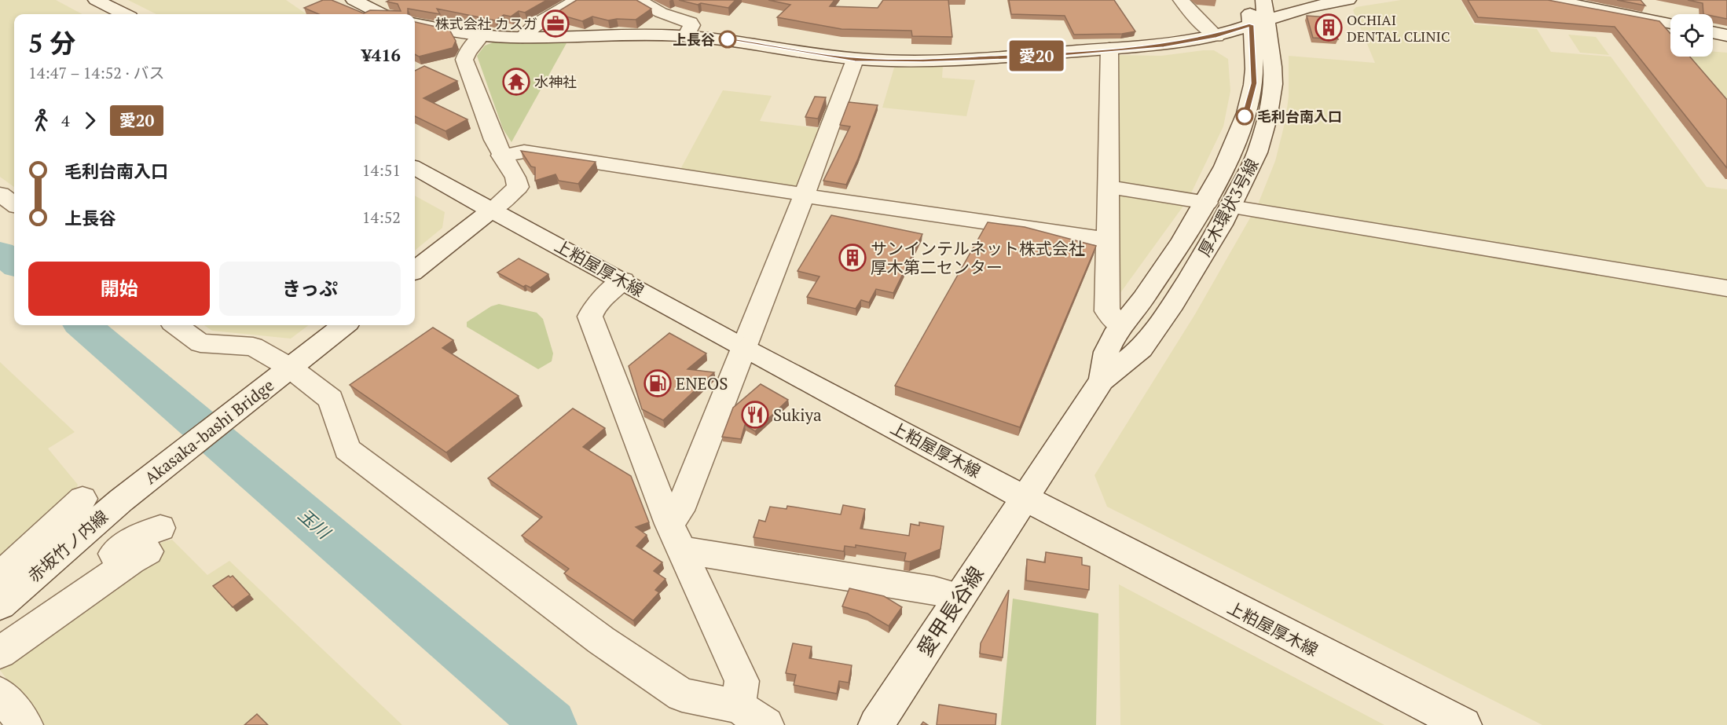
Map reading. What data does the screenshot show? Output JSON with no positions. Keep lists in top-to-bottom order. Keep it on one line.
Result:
{"streets":{"street":["厚木環状3号線","上粕屋厚木線","Akasaka-bashi Bridge","赤坂竹ノ内線","愛甲長谷線"]},"crossings":[["厚木環状3号線","上粕屋厚木線"],["厚木環状3号線","愛甲長谷線"],["上粕屋厚木線","愛甲長谷線"],["Akasaka-bashi Bridge","赤坂竹ノ内線"]],"water":["玉川"],"places":{"office":["株式会社 カスガ"],"building":["OCHIAI DENTAL CLINIC","サンインテルネット株式会社 厚木第二センター"],"other":["上長谷","毛利台南入口"],"temple":["水神社"],"fuel station":["ENEOS"],"restaurant":["Sukiya"]},"lines":["bus line 愛20"],"page":{"on_map":"愛20","heading":["5 分","14:47 – 14:52 · バス","¥416"],"legs":["4","愛20"],"list":[{"name":"毛利台南入口","value":"14:51"},{"name":"上長谷","value":"14:52"}],"buttons":["開始","きっぷ"]}}
